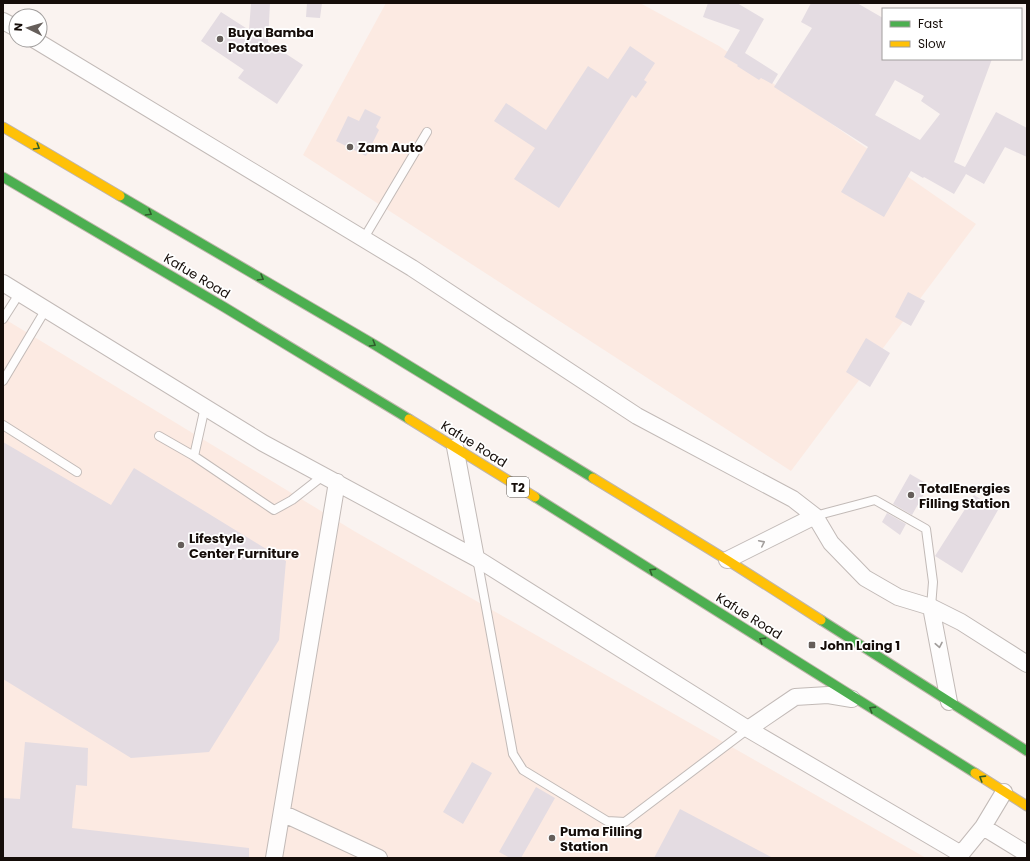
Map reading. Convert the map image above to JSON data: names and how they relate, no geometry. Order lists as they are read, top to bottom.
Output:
{
  "streets": {
    "main road": ["Kafue Road", "T2"]
  },
  "places": {
    "other": [
      "Buya Bamba Potatoes",
      "Zam Auto",
      "TotalEnergies Filling Station",
      "Lifestyle Center Furniture",
      "Puma Filling Station"
    ],
    "transit": ["John Laing 1"]
  },
  "legend": ["Fast", "Slow"],
  "north": "left"
}
